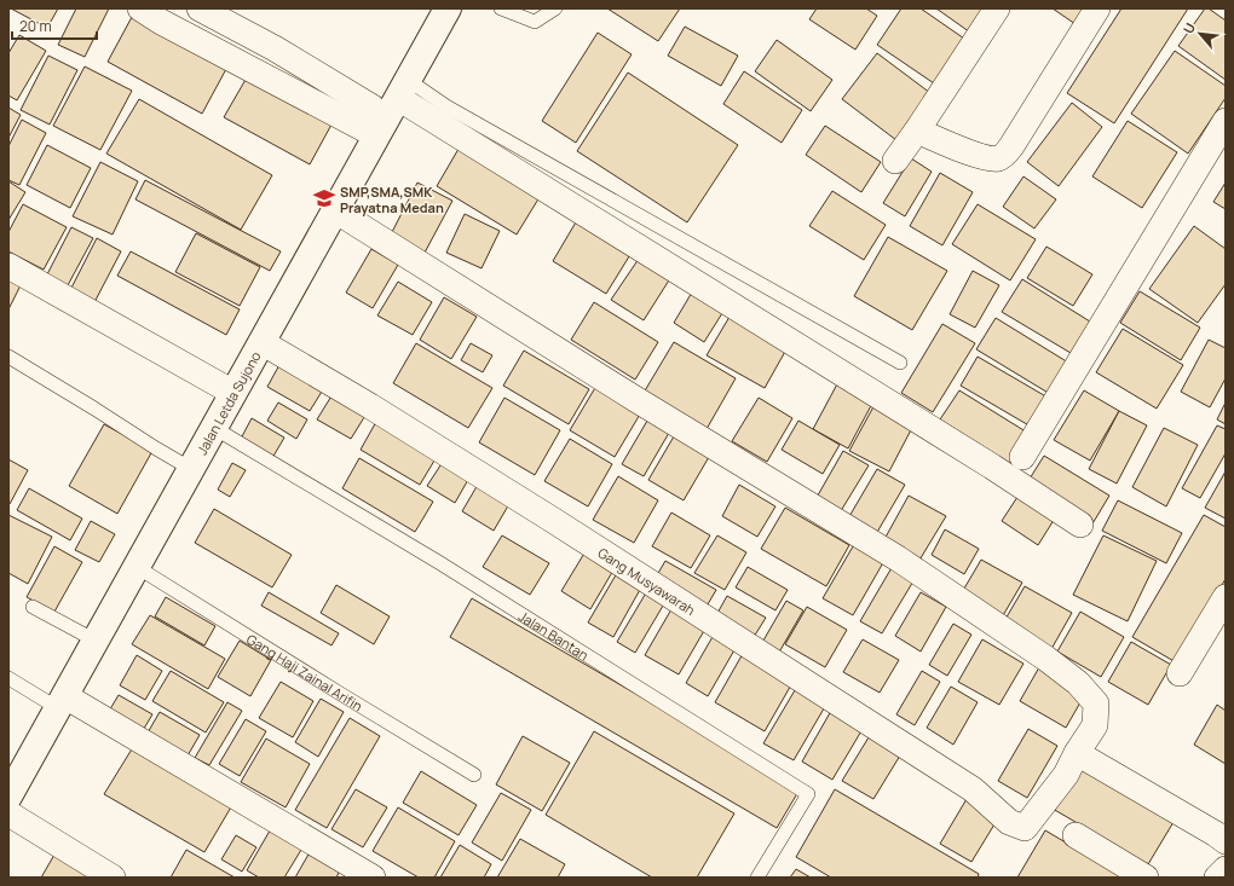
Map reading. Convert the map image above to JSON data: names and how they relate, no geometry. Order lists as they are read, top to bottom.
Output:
{
  "streets": {
    "highway": ["Jalan Letda Sujono"],
    "street": ["Gang Musyawarah"],
    "lane": ["Jalan Bantan", "Gang Haji Zainal Arifin"]
  },
  "crossings": [
    ["Jalan Letda Sujono", "Gang Musyawarah"],
    ["Jalan Letda Sujono", "Jalan Bantan"],
    ["Jalan Letda Sujono", "Gang Haji Zainal Arifin"]
  ],
  "places": {
    "school or university": ["SMP,SMA,SMK Prayatna Medan"]
  },
  "scale_bar": "20 m",
  "north": "top left"
}
